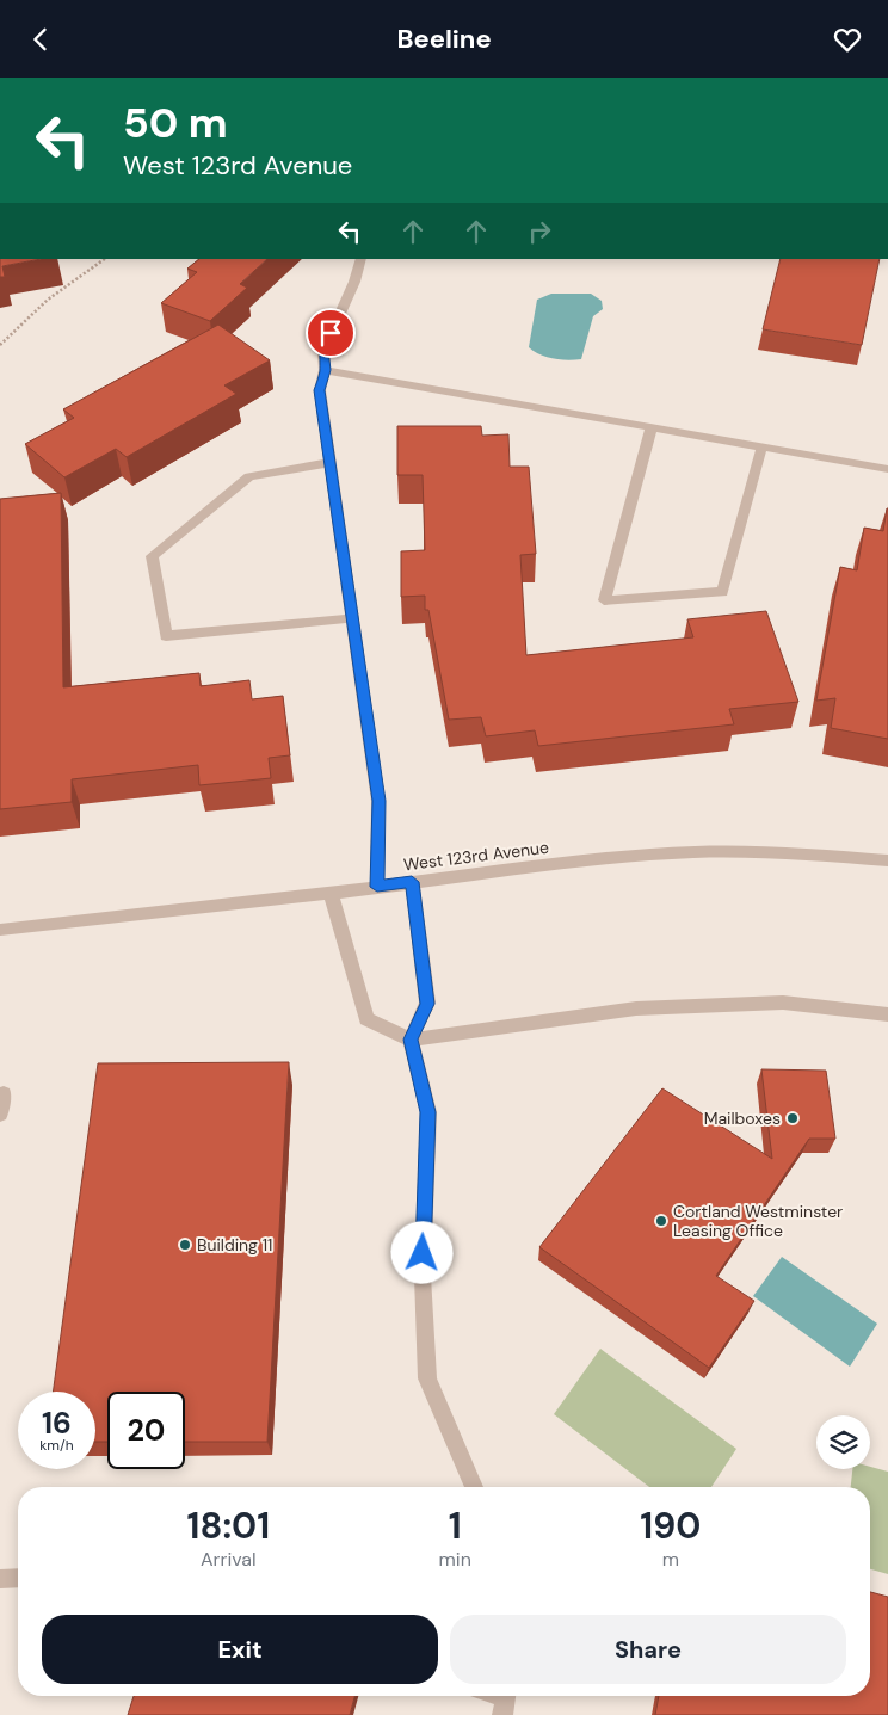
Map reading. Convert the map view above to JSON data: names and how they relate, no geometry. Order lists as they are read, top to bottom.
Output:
{
  "streets": {
    "street": ["West 123rd Avenue"]
  },
  "places": ["Mailboxes", "Cortland Westminster Leasing Office", "Building 11"],
  "page": {
    "header": "Beeline",
    "turn": ["50 m", "West 123rd Avenue"],
    "speed": "16 km/h",
    "limit": "20",
    "eta": [
      "18:01",
      "Arrival",
      "1",
      "min",
      "190",
      "m"
    ],
    "buttons": ["Exit", "Share"]
  }
}
